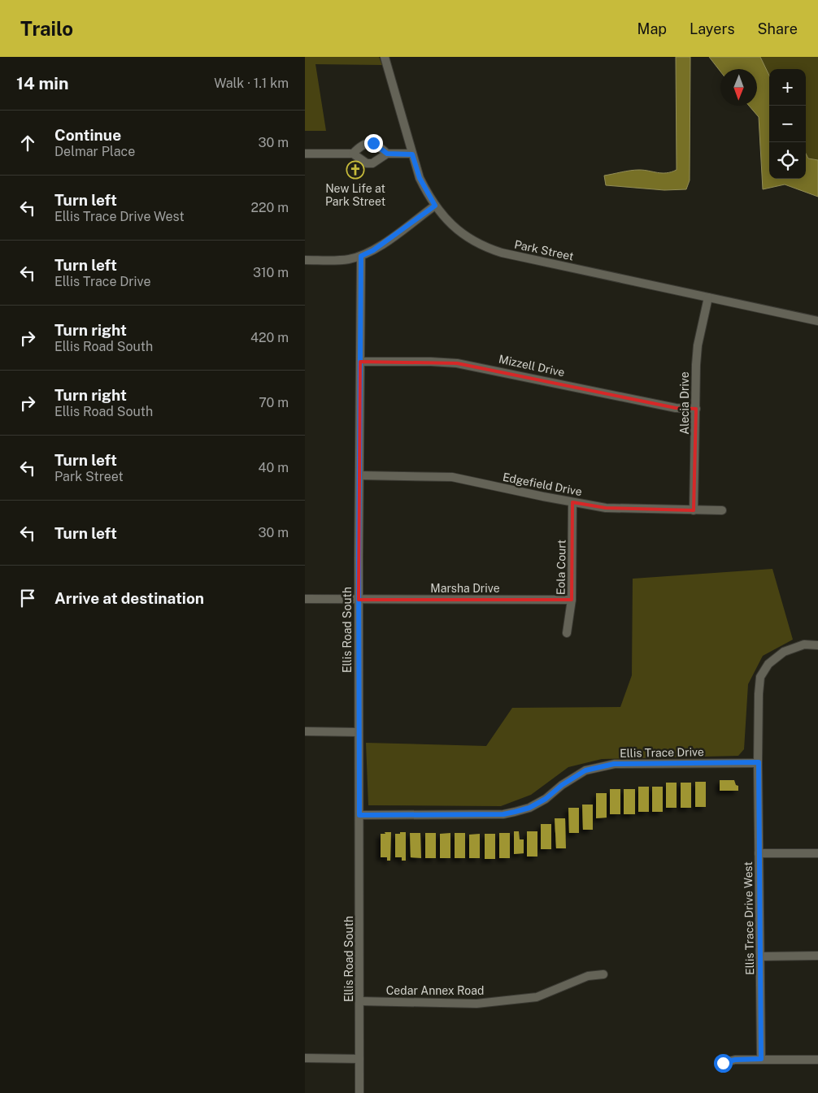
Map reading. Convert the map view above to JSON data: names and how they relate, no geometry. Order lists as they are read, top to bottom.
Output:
{
  "streets": {
    "street": [
      "Park Street",
      "Mizzell Drive",
      "Alecia Drive",
      "Edgefield Drive",
      "Eola Court",
      "Marsha Drive",
      "Ellis Road South",
      "Ellis Trace Drive",
      "Ellis Trace Drive West",
      "Cedar Annex Road"
    ]
  },
  "crossings": [
    ["Park Street", "Alecia Drive"],
    ["Mizzell Drive", "Alecia Drive"],
    ["Mizzell Drive", "Ellis Road South"],
    ["Alecia Drive", "Edgefield Drive"],
    ["Edgefield Drive", "Eola Court"],
    ["Edgefield Drive", "Ellis Road South"],
    ["Eola Court", "Marsha Drive"],
    ["Marsha Drive", "Ellis Road South"],
    ["Ellis Road South", "Ellis Trace Drive"],
    ["Ellis Road South", "Cedar Annex Road"],
    ["Ellis Trace Drive", "Ellis Trace Drive West"]
  ],
  "places": {
    "church": ["New Life at Park Street"]
  },
  "north": "bottom",
  "page": {
    "header": "Trailo",
    "nav": ["Map", "Layers", "Share"],
    "heading": ["14 min", "Walk · 1.1 km"],
    "map_buttons": ["+", "−"],
    "list": [
      ["Continue", "Delmar Place", "30 m"],
      ["Turn left", "Ellis Trace Drive West", "220 m"],
      ["Turn left", "Ellis Trace Drive", "310 m"],
      ["Turn right", "Ellis Road South", "420 m"],
      ["Turn right", "Ellis Road South", "70 m"],
      ["Turn left", "Park Street", "40 m"],
      ["Turn left", "30 m"],
      "Arrive at destination"
    ]
  }
}
